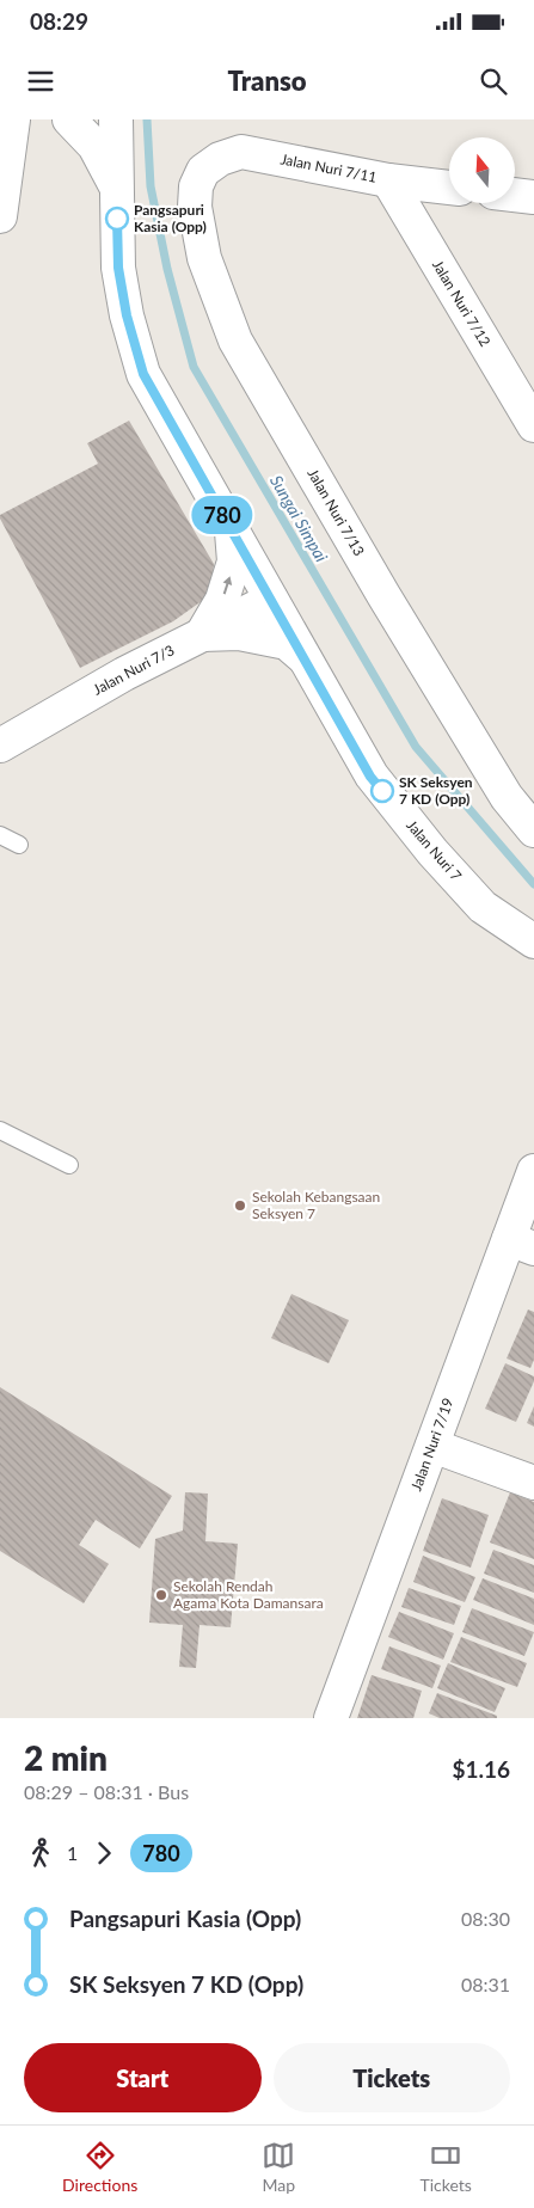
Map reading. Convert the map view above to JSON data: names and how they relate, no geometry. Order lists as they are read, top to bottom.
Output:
{
  "streets": {
    "street": [
      "Jalan Nuri 7/11",
      "Jalan Nuri 7/12",
      "Jalan Nuri 7/13",
      "Jalan Nuri 7/3",
      "Jalan Nuri 7",
      "Jalan Nuri 7/19"
    ]
  },
  "crossings": [
    ["Jalan Nuri 7/11", "Jalan Nuri 7/12"],
    ["Jalan Nuri 7/11", "Jalan Nuri 7/13"],
    ["Jalan Nuri 7/3", "Jalan Nuri 7"]
  ],
  "water": ["Sungai Simpai"],
  "places": [
    "Pangsapuri Kasia (Opp)",
    "SK Seksyen 7 KD (Opp)",
    "Sekolah Kebangsaan Seksyen 7",
    "Sekolah Rendah Agama Kota Damansara"
  ],
  "lines": ["bus line 780"],
  "north": "top",
  "page": {
    "status": "08:29",
    "header": "Transo",
    "on_map": "780",
    "heading": ["2 min", "08:29 – 08:31 · Bus", "$1.16"],
    "legs": ["1", "780"],
    "list": [
      {
        "name": "Pangsapuri Kasia (Opp)",
        "value": "08:30"
      },
      {
        "name": "SK Seksyen 7 KD (Opp)",
        "value": "08:31"
      }
    ],
    "buttons": ["Start", "Tickets"],
    "tabs": ["Directions", "Map", "Tickets"]
  }
}
